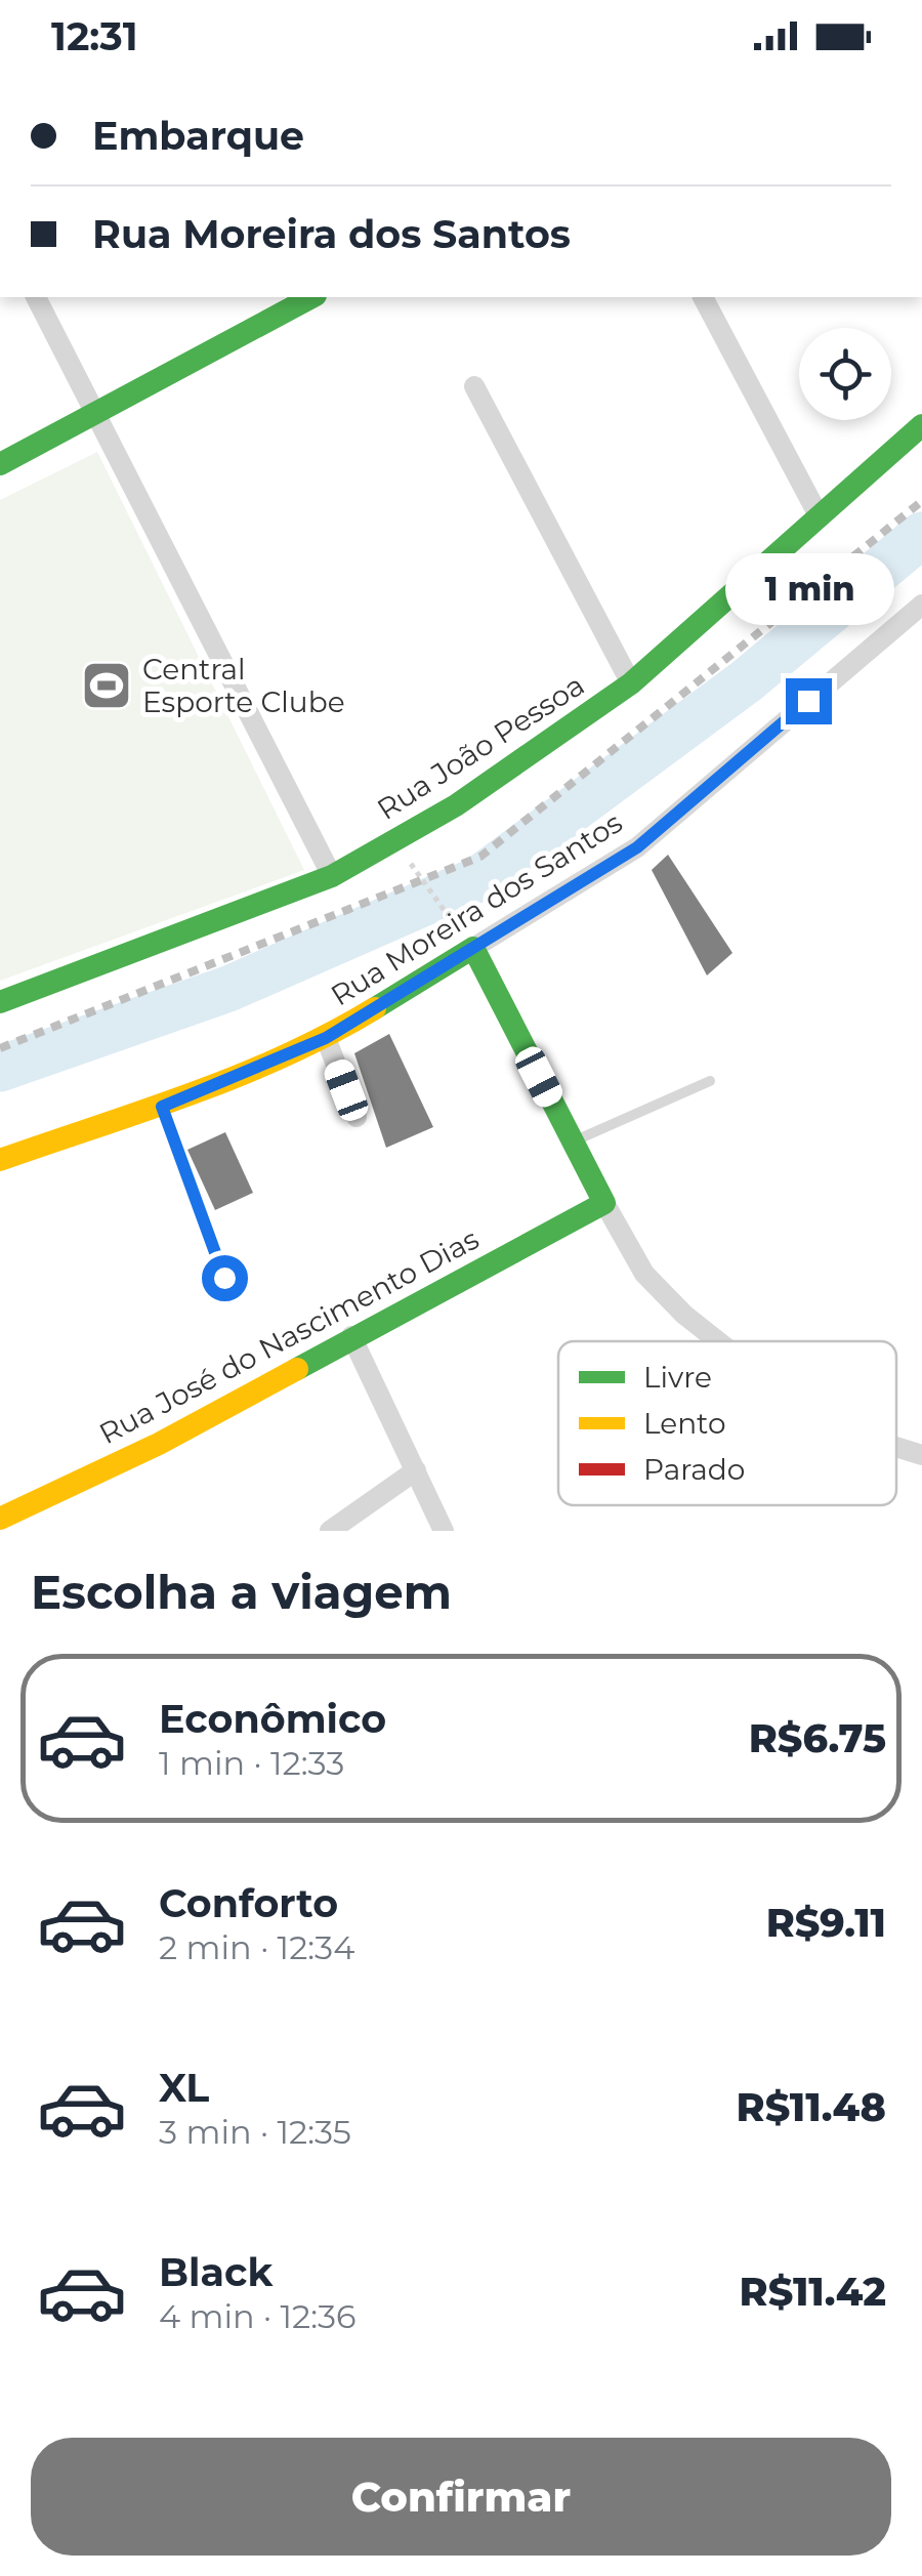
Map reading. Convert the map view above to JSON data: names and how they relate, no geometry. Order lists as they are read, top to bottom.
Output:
{
  "streets": {
    "street": ["Rua João Pessoa", "Rua Moreira dos Santos", "Rua José do Nascimento Dias"]
  },
  "places": {
    "sports": ["Central Esporte Clube"]
  },
  "legend": ["Livre", "Lento", "Parado"],
  "page": {
    "status": "12:31",
    "banner": ["Embarque", "Rua Moreira dos Santos"],
    "bubble": "1 min",
    "heading": "Escolha a viagem",
    "list": [
      {
        "name": "Econômico",
        "note": "1 min · 12:33",
        "value": "R$6.75"
      },
      {
        "name": "Conforto",
        "note": "2 min · 12:34",
        "value": "R$9.11"
      },
      {
        "name": "XL",
        "note": "3 min · 12:35",
        "value": "R$11.48"
      },
      {
        "name": "Black",
        "note": "4 min · 12:36",
        "value": "R$11.42"
      }
    ],
    "buttons": "Confirmar"
  }
}
